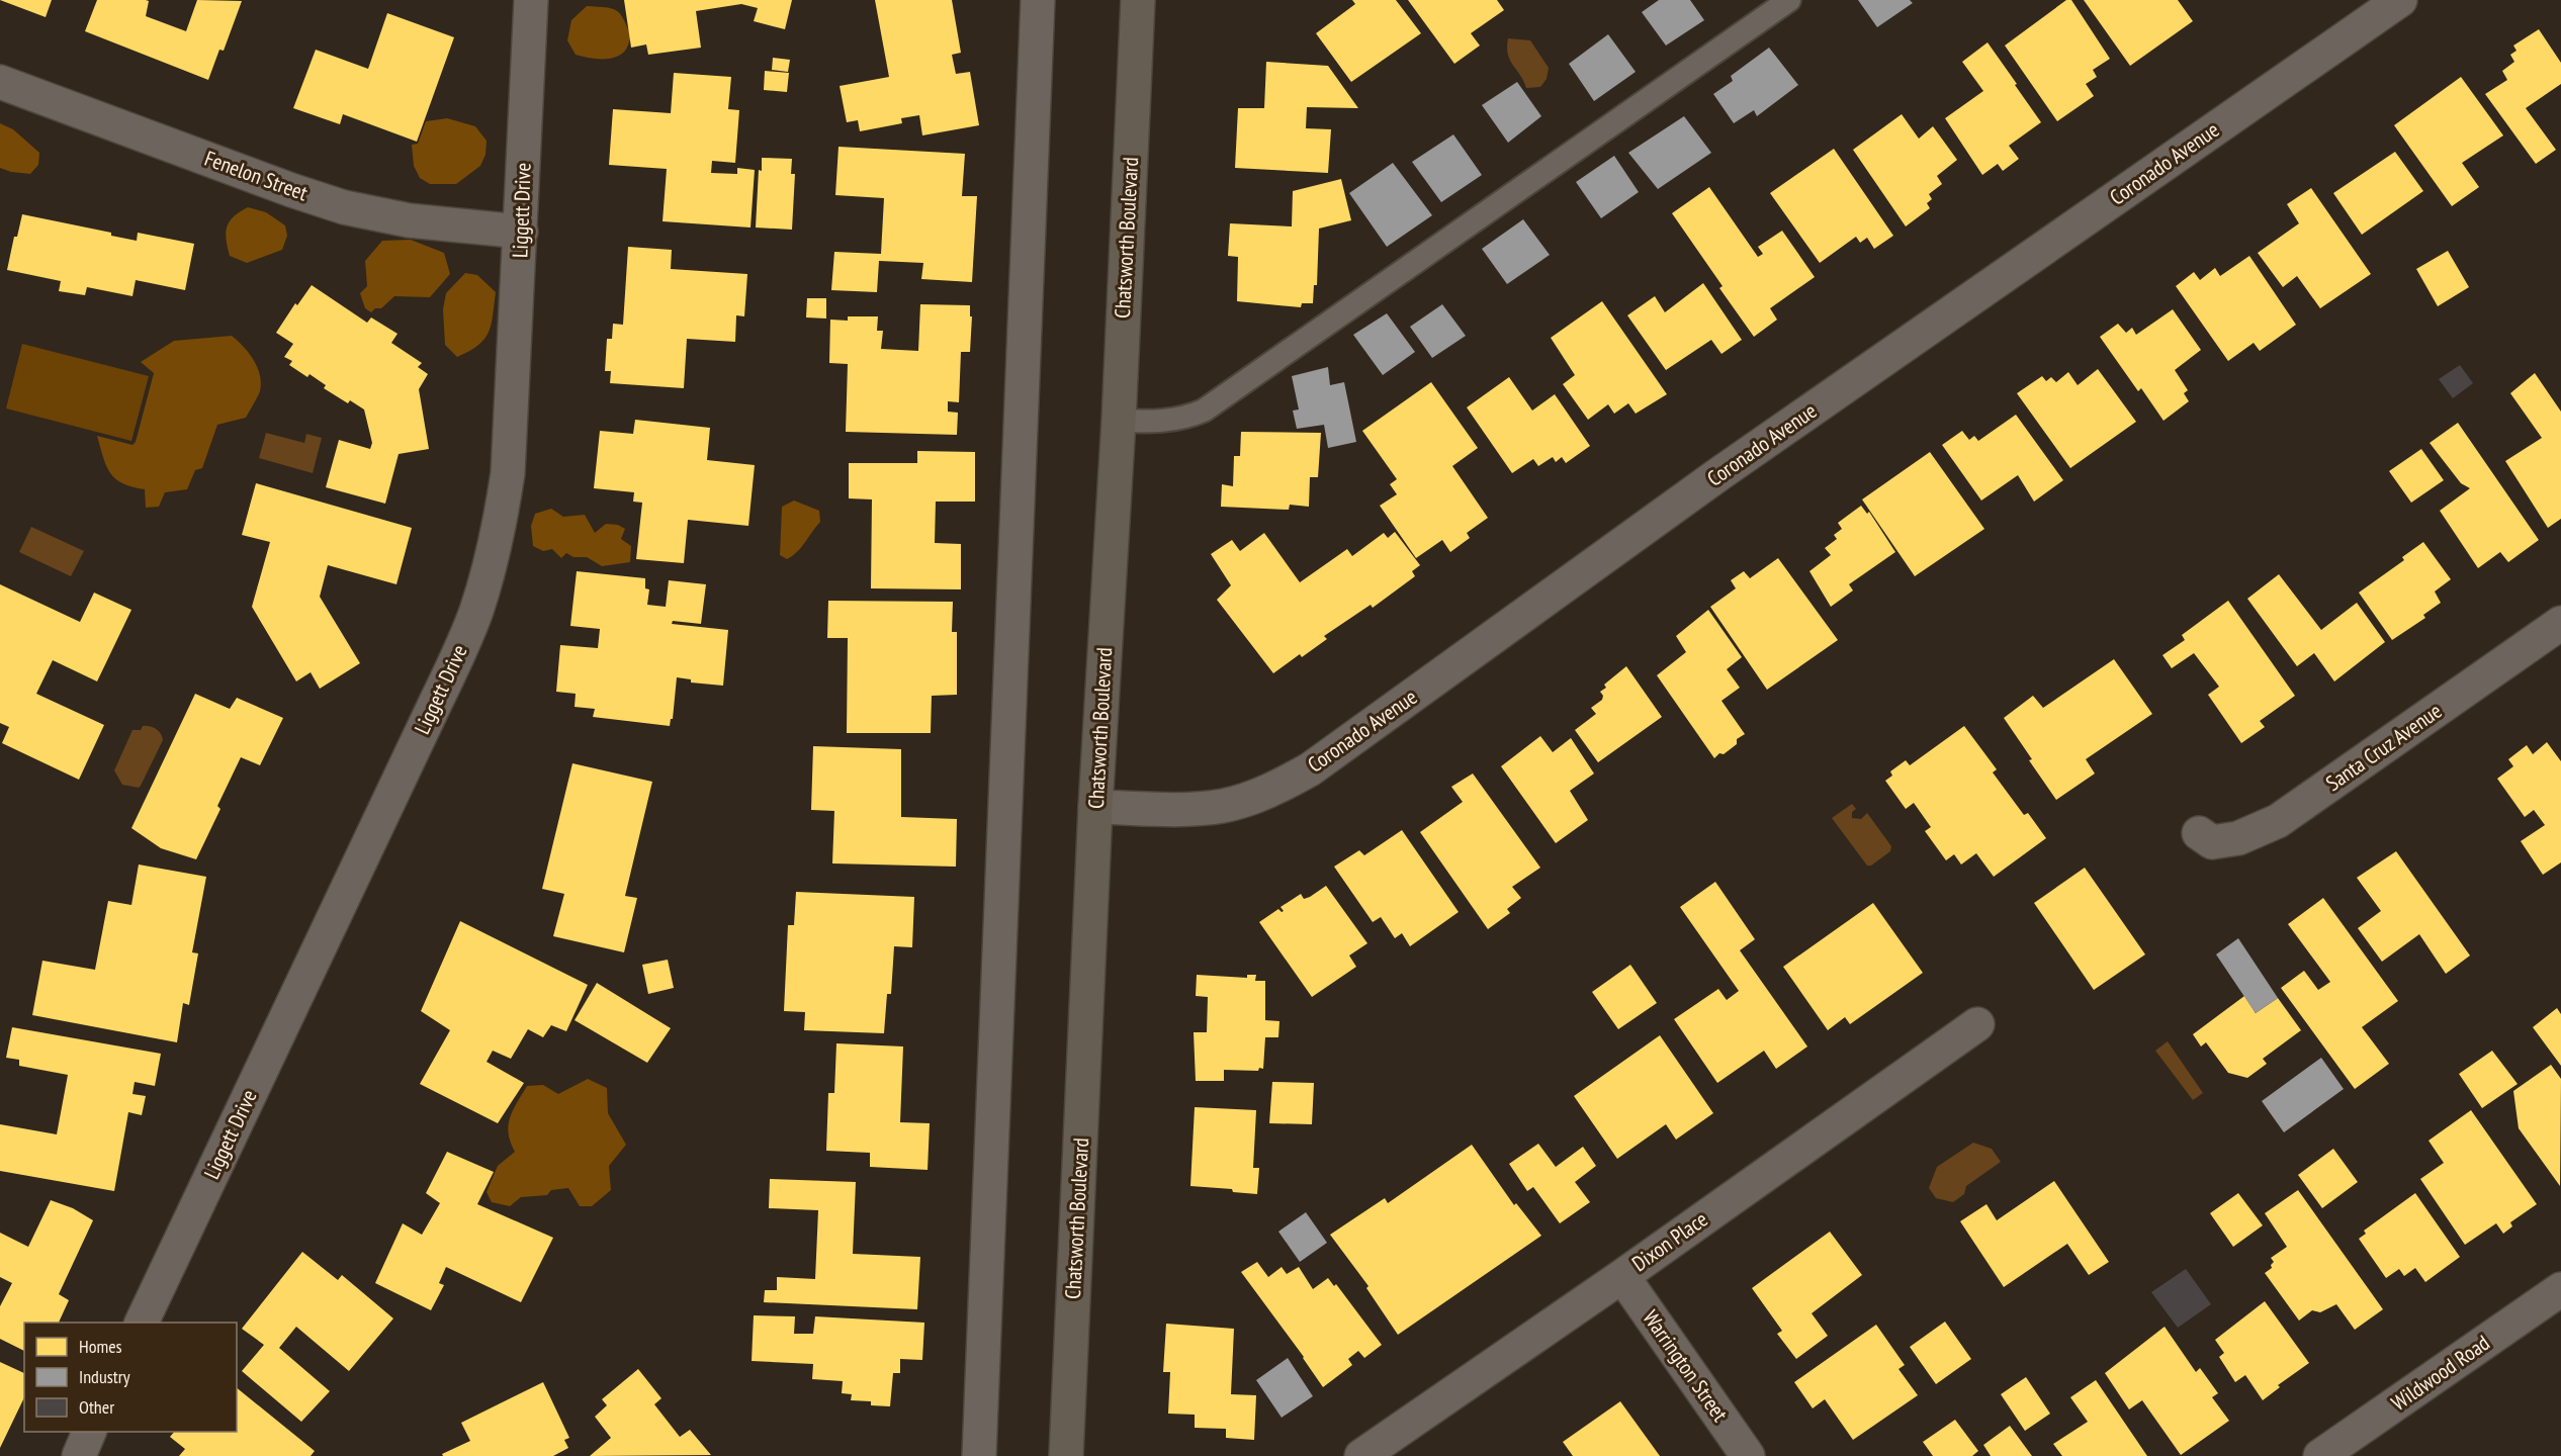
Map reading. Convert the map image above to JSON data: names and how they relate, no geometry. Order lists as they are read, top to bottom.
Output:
{
  "streets": {
    "main road": ["Chatsworth Boulevard"],
    "street": [
      "Coronado Avenue",
      "Fenelon Street",
      "Liggett Drive",
      "Santa Cruz Avenue",
      "Dixon Place",
      "Warrington Street",
      "Wildwood Road"
    ]
  },
  "crossings": [
    ["Coronado Avenue", "Chatsworth Boulevard"],
    ["Fenelon Street", "Liggett Drive"],
    ["Dixon Place", "Warrington Street"]
  ],
  "legend": ["Homes", "Industry", "Other"]
}
